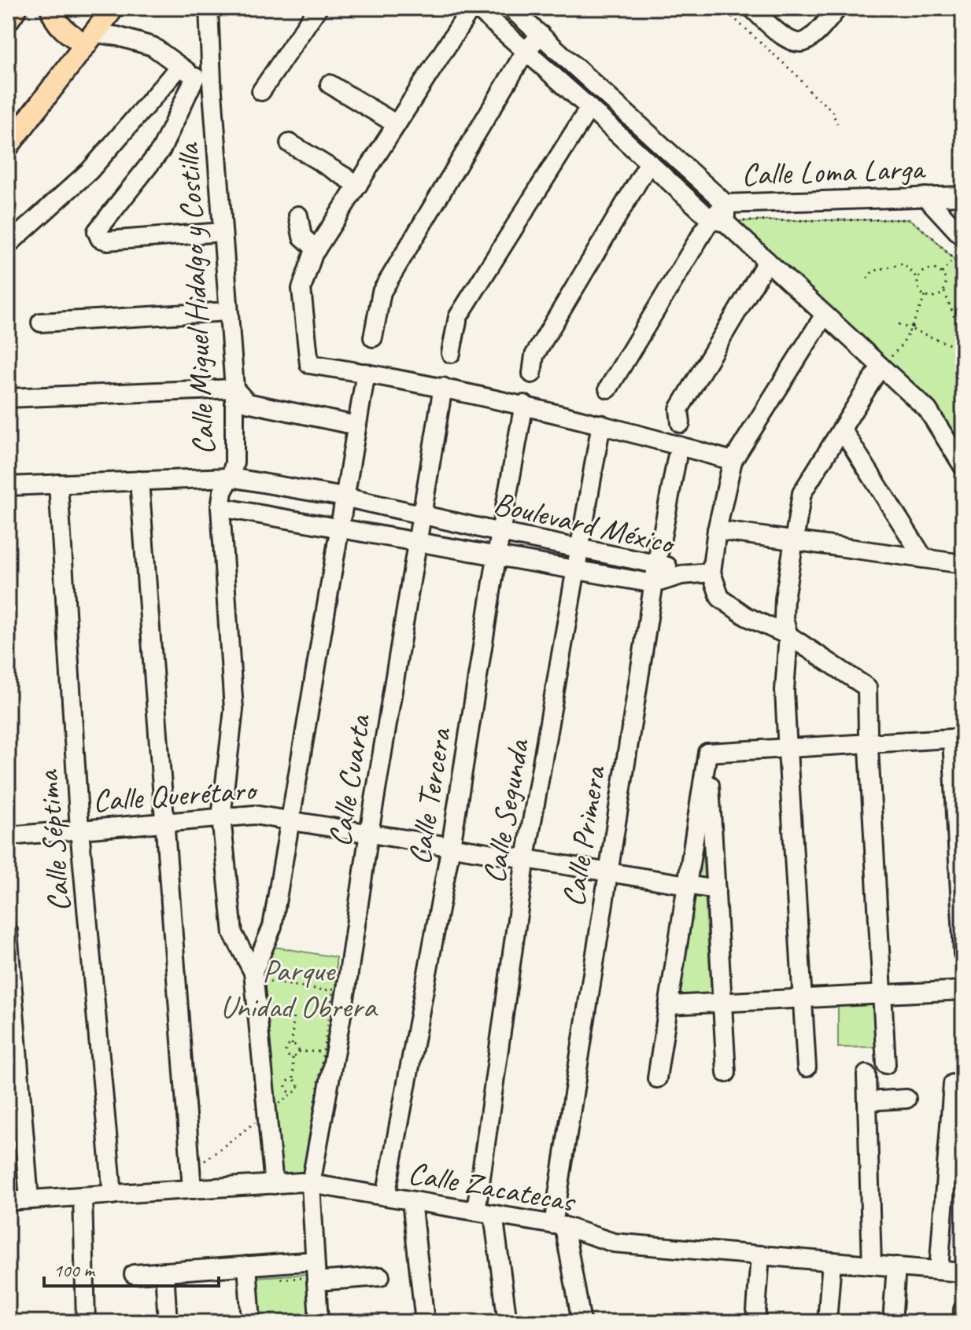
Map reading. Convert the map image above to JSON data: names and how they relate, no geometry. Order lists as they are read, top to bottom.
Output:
{
  "streets": {
    "street": [
      "Calle Loma Larga",
      "Calle Miguel Hidalgo y Costilla",
      "Boulevard México",
      "Calle Cuarta",
      "Calle Querétaro",
      "Calle Tercera",
      "Calle Segunda",
      "Calle Primera",
      "Calle Séptima",
      "Calle Zacatecas"
    ]
  },
  "crossings": [
    ["Calle Miguel Hidalgo y Costilla", "Boulevard México"],
    ["Calle Miguel Hidalgo y Costilla", "Calle Querétaro"],
    ["Calle Miguel Hidalgo y Costilla", "Calle Zacatecas"],
    ["Boulevard México", "Calle Cuarta"],
    ["Boulevard México", "Calle Tercera"],
    ["Boulevard México", "Calle Segunda"],
    ["Boulevard México", "Calle Primera"],
    ["Boulevard México", "Calle Séptima"],
    ["Calle Cuarta", "Calle Querétaro"],
    ["Calle Cuarta", "Calle Zacatecas"],
    ["Calle Querétaro", "Calle Tercera"],
    ["Calle Querétaro", "Calle Segunda"],
    ["Calle Querétaro", "Calle Primera"],
    ["Calle Querétaro", "Calle Séptima"],
    ["Calle Tercera", "Calle Zacatecas"],
    ["Calle Segunda", "Calle Zacatecas"],
    ["Calle Primera", "Calle Zacatecas"],
    ["Calle Séptima", "Calle Zacatecas"]
  ],
  "parks": ["Parque Unidad Obrera"],
  "scale_bar": "100 m"
}
